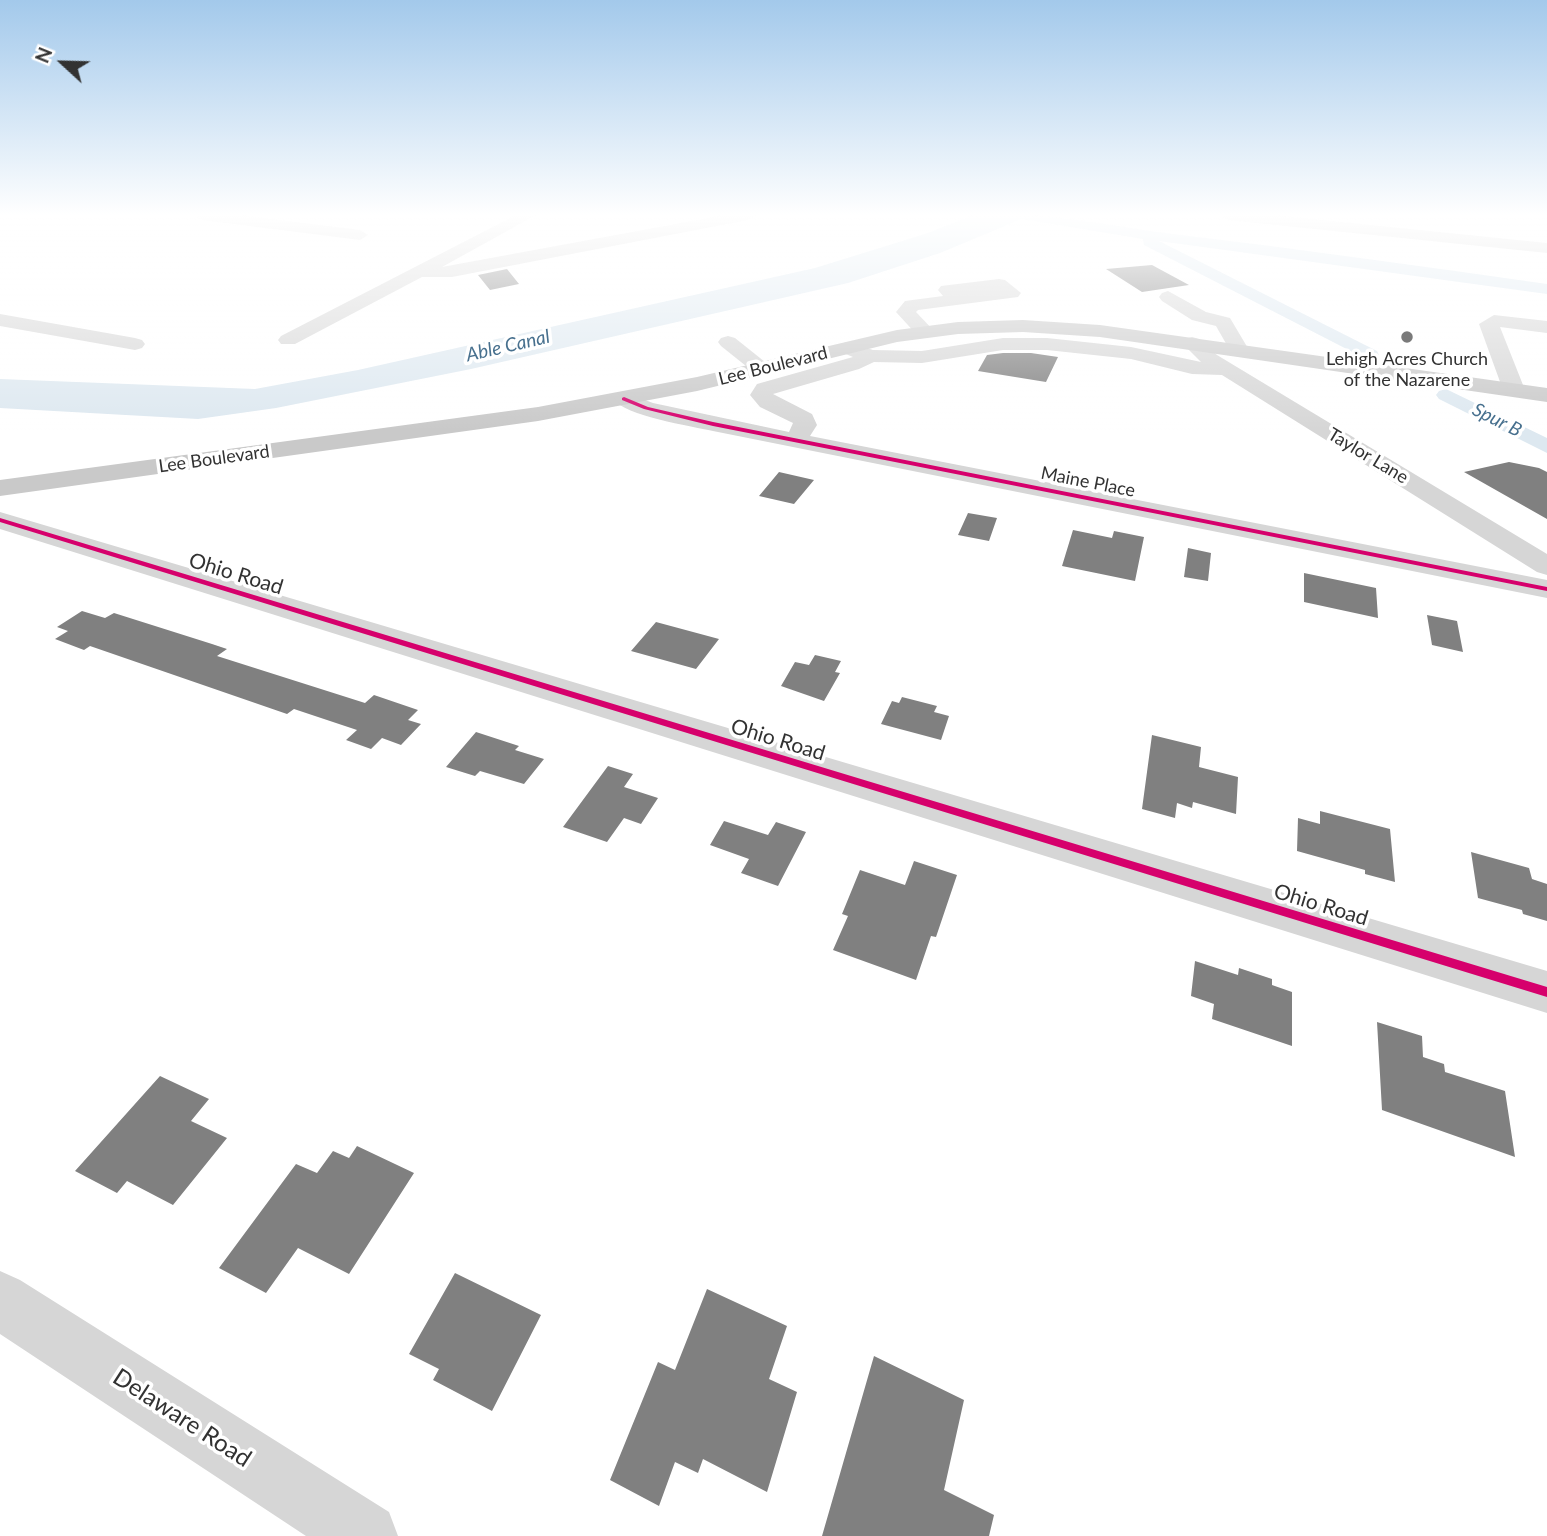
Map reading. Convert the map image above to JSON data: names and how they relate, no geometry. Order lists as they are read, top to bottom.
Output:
{
  "streets": {
    "main road": ["Lee Boulevard"],
    "street": [
      "Taylor Lane",
      "Maine Place",
      "Ohio Road",
      "Delaware Road"
    ]
  },
  "crossings": [
    ["Lee Boulevard", "Taylor Lane"],
    ["Lee Boulevard", "Maine Place"]
  ],
  "water": ["Able Canal", "Spur B"],
  "places": ["Lehigh Acres Church of the Nazarene"],
  "north": "left"
}
